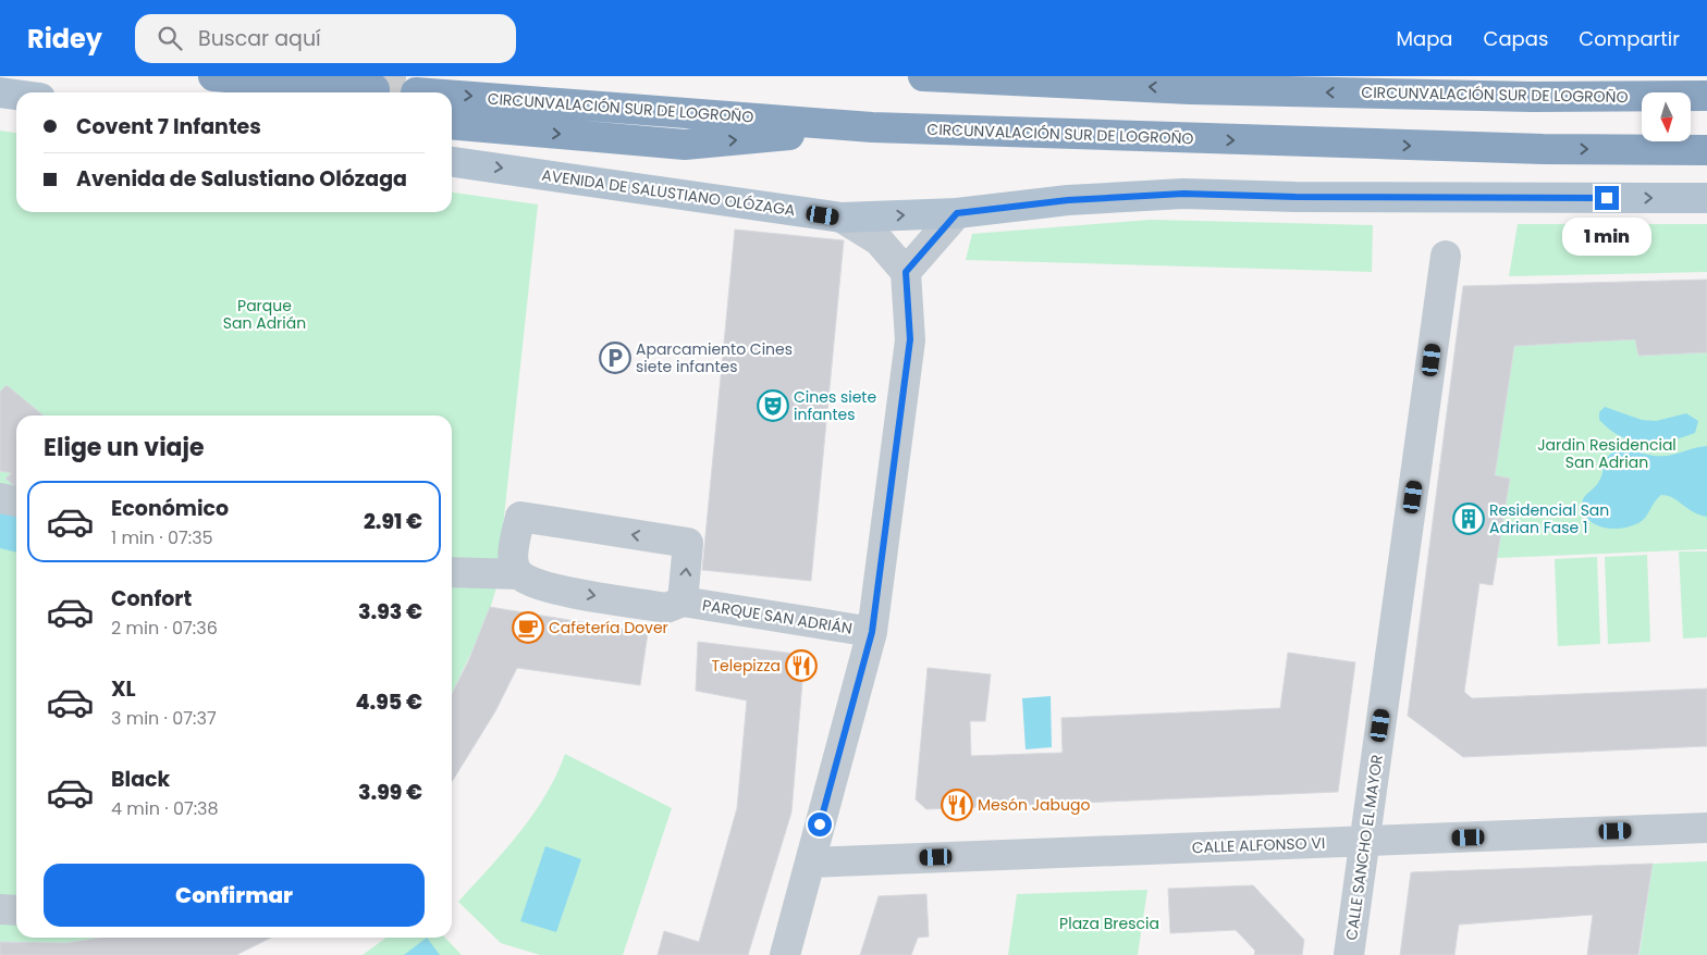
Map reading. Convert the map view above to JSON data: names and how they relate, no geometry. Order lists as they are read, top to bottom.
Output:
{
  "streets": {
    "highway": ["CIRCUNVALACIÓN SUR DE LOGROÑO"],
    "main road": ["AVENIDA DE SALUSTIANO OLÓZAGA"],
    "street": ["PARQUE SAN ADRIÁN", "CALLE ALFONSO VI", "CALLE SANCHO EL MAYOR"]
  },
  "crossings": [
    ["CALLE ALFONSO VI", "CALLE SANCHO EL MAYOR"]
  ],
  "one_way": ["AVENIDA DE SALUSTIANO OLÓZAGA"],
  "parks": ["Parque San Adrián", "Jardin Residencial San Adrian", "Plaza Brescia"],
  "places": {
    "parking": ["Aparcamiento Cines siete infantes"],
    "theatre": ["Cines siete infantes"],
    "building": ["Residencial San Adrian Fase 1"],
    "cafe": ["Cafetería Dover"],
    "restaurant": ["Telepizza", "Mesón Jabugo"]
  },
  "north": "bottom",
  "page": {
    "header": "Ridey",
    "search": "Buscar aquí",
    "nav": ["Mapa", "Capas", "Compartir"],
    "banner": ["Covent 7 Infantes", "Avenida de Salustiano Olózaga"],
    "bubble": "1 min",
    "heading": "Elige un viaje",
    "list": [
      {
        "name": "Económico",
        "note": "1 min · 07:35",
        "value": "2.91 €"
      },
      {
        "name": "Confort",
        "note": "2 min · 07:36",
        "value": "3.93 €"
      },
      {
        "name": "XL",
        "note": "3 min · 07:37",
        "value": "4.95 €"
      },
      {
        "name": "Black",
        "note": "4 min · 07:38",
        "value": "3.99 €"
      }
    ],
    "buttons": "Confirmar"
  }
}
